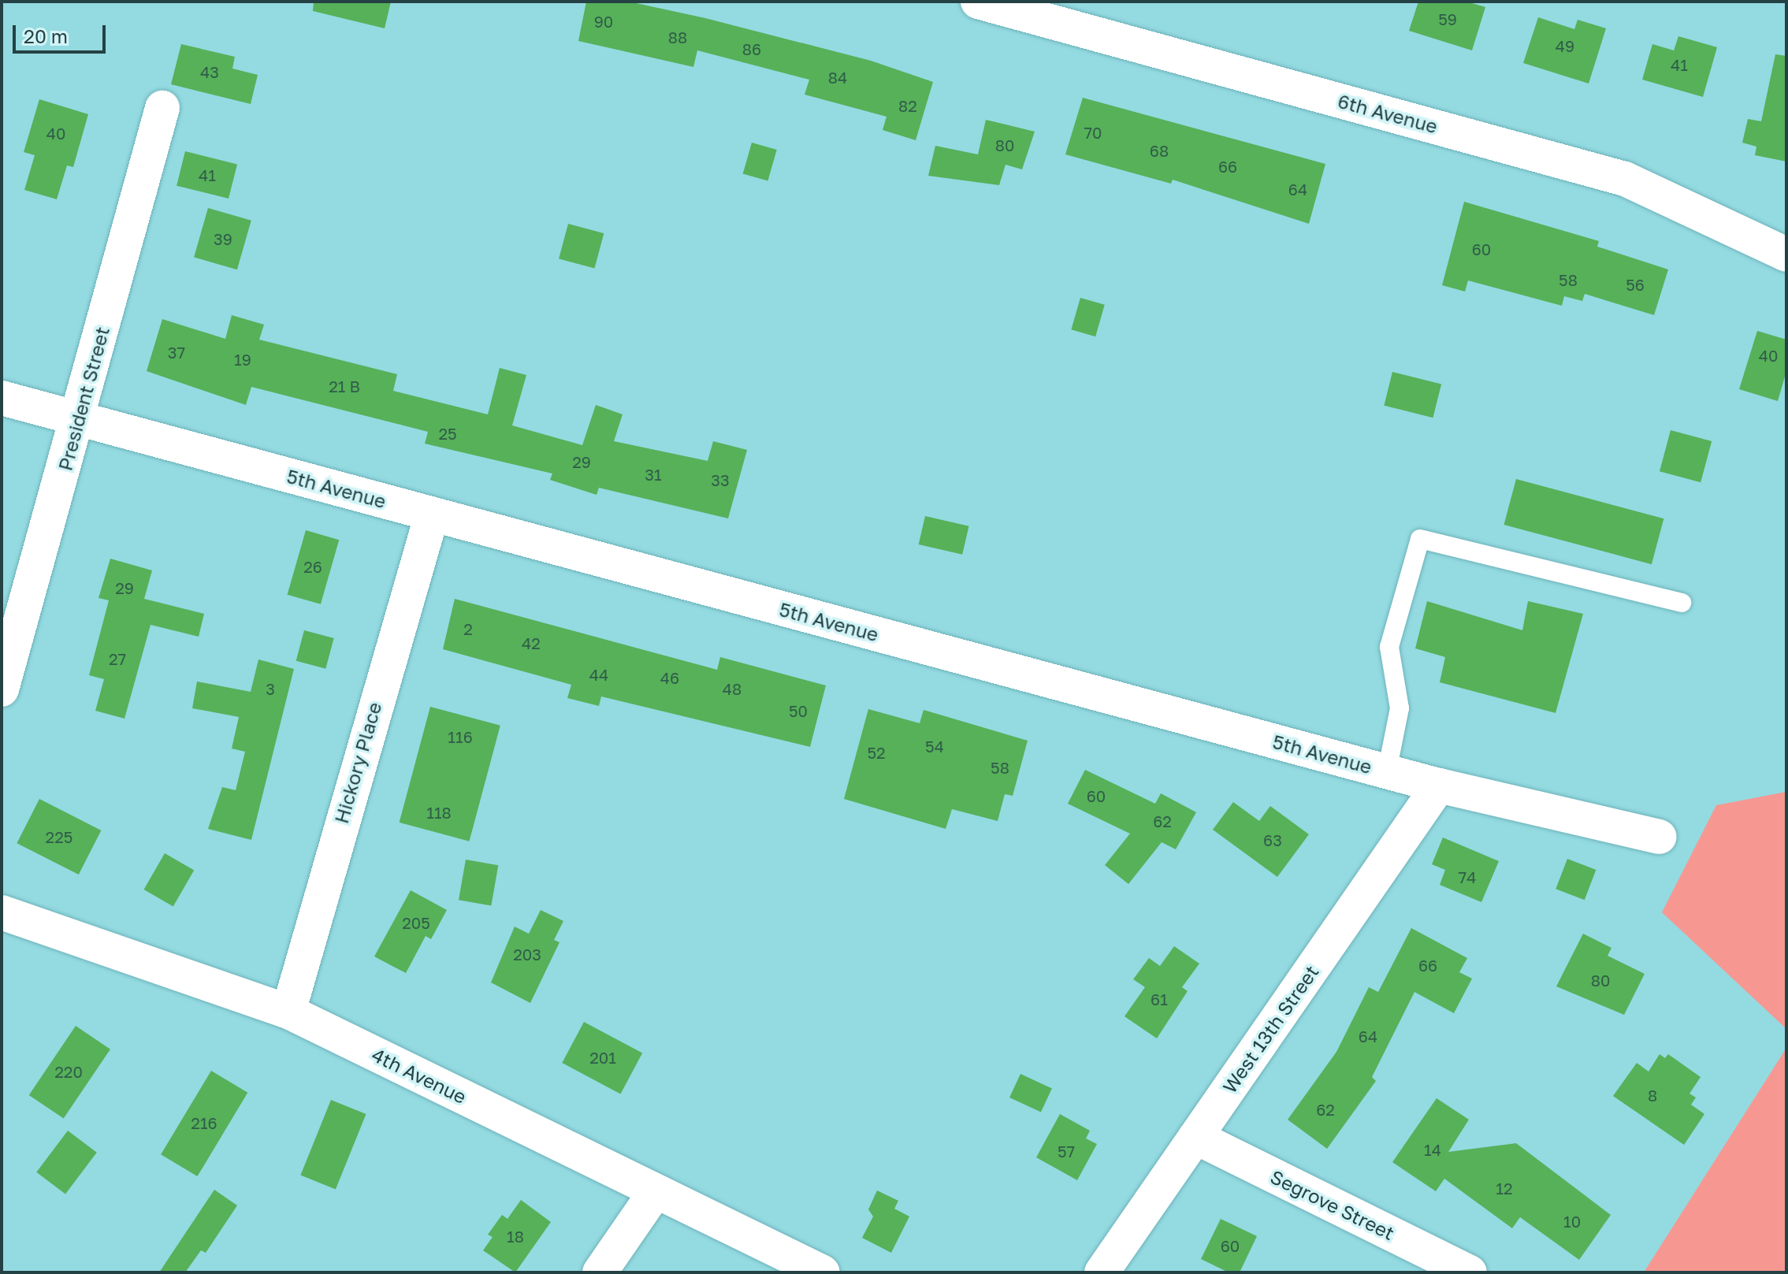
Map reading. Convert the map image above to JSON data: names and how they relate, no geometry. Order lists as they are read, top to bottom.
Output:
{
  "streets": {
    "street": [
      "6th Avenue",
      "President Street",
      "5th Avenue",
      "Hickory Place",
      "West 13th Street",
      "4th Avenue",
      "Segrove Street"
    ]
  },
  "crossings": [
    ["President Street", "5th Avenue"],
    ["5th Avenue", "Hickory Place"],
    ["5th Avenue", "West 13th Street"],
    ["Hickory Place", "4th Avenue"],
    ["West 13th Street", "Segrove Street"]
  ],
  "house_numbers": [
    "59",
    "90",
    "88",
    "49",
    "86",
    "41",
    "43",
    "84",
    "82",
    "70",
    "40",
    "80",
    "68",
    "66",
    "41",
    "64",
    "39",
    "60",
    "58",
    "56",
    "37",
    "40",
    "19",
    "21 B",
    "25",
    "29",
    "31",
    "33",
    "26",
    "29",
    "2",
    "42",
    "27",
    "44",
    "46",
    "3",
    "48",
    "50",
    "116",
    "54",
    "52",
    "58",
    "60",
    "118",
    "62",
    "225",
    "63",
    "74",
    "205",
    "203",
    "66",
    "80",
    "61",
    "64",
    "201",
    "220",
    "8",
    "62",
    "216",
    "14",
    "57",
    "12",
    "10",
    "18",
    "60"
  ],
  "scale_bar": "20 m"
}
